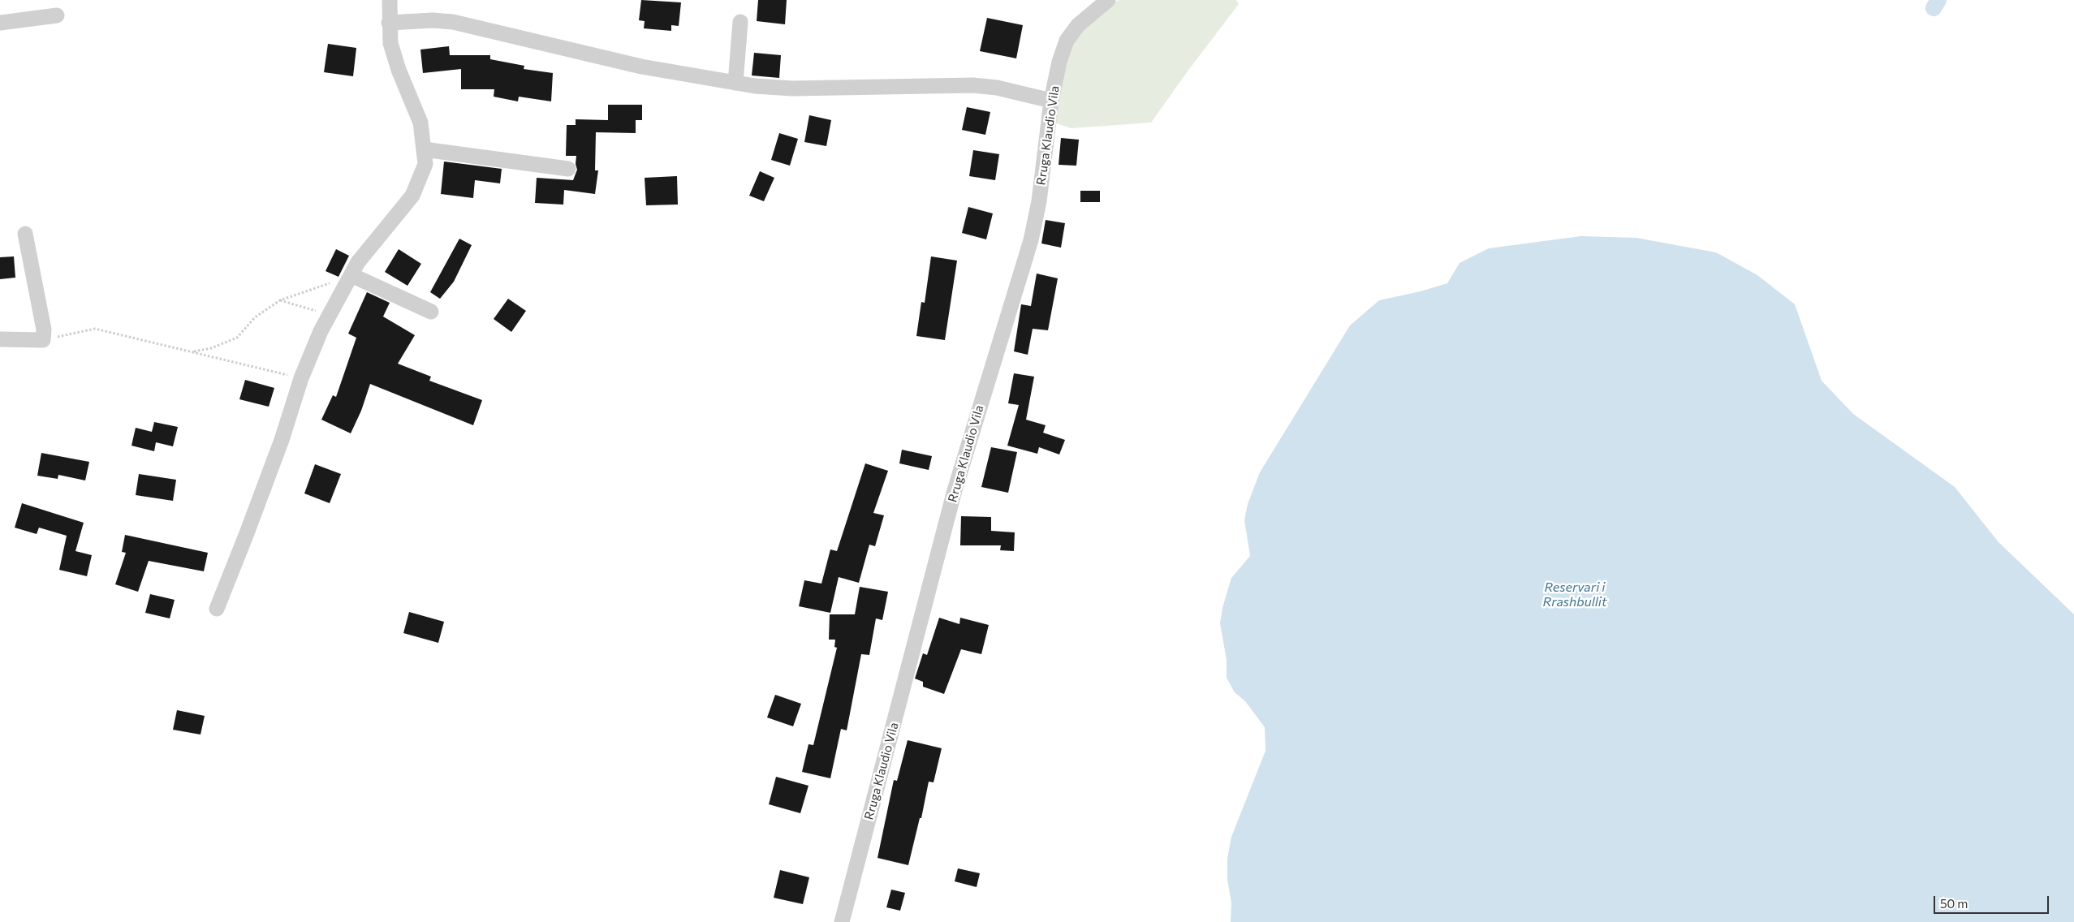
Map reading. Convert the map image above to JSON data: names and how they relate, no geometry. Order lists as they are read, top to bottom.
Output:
{
  "streets": {
    "street": ["Rruga Klaudio Vila"]
  },
  "water": ["Reservari i Rrashbullit"],
  "scale_bar": "50 m"
}
